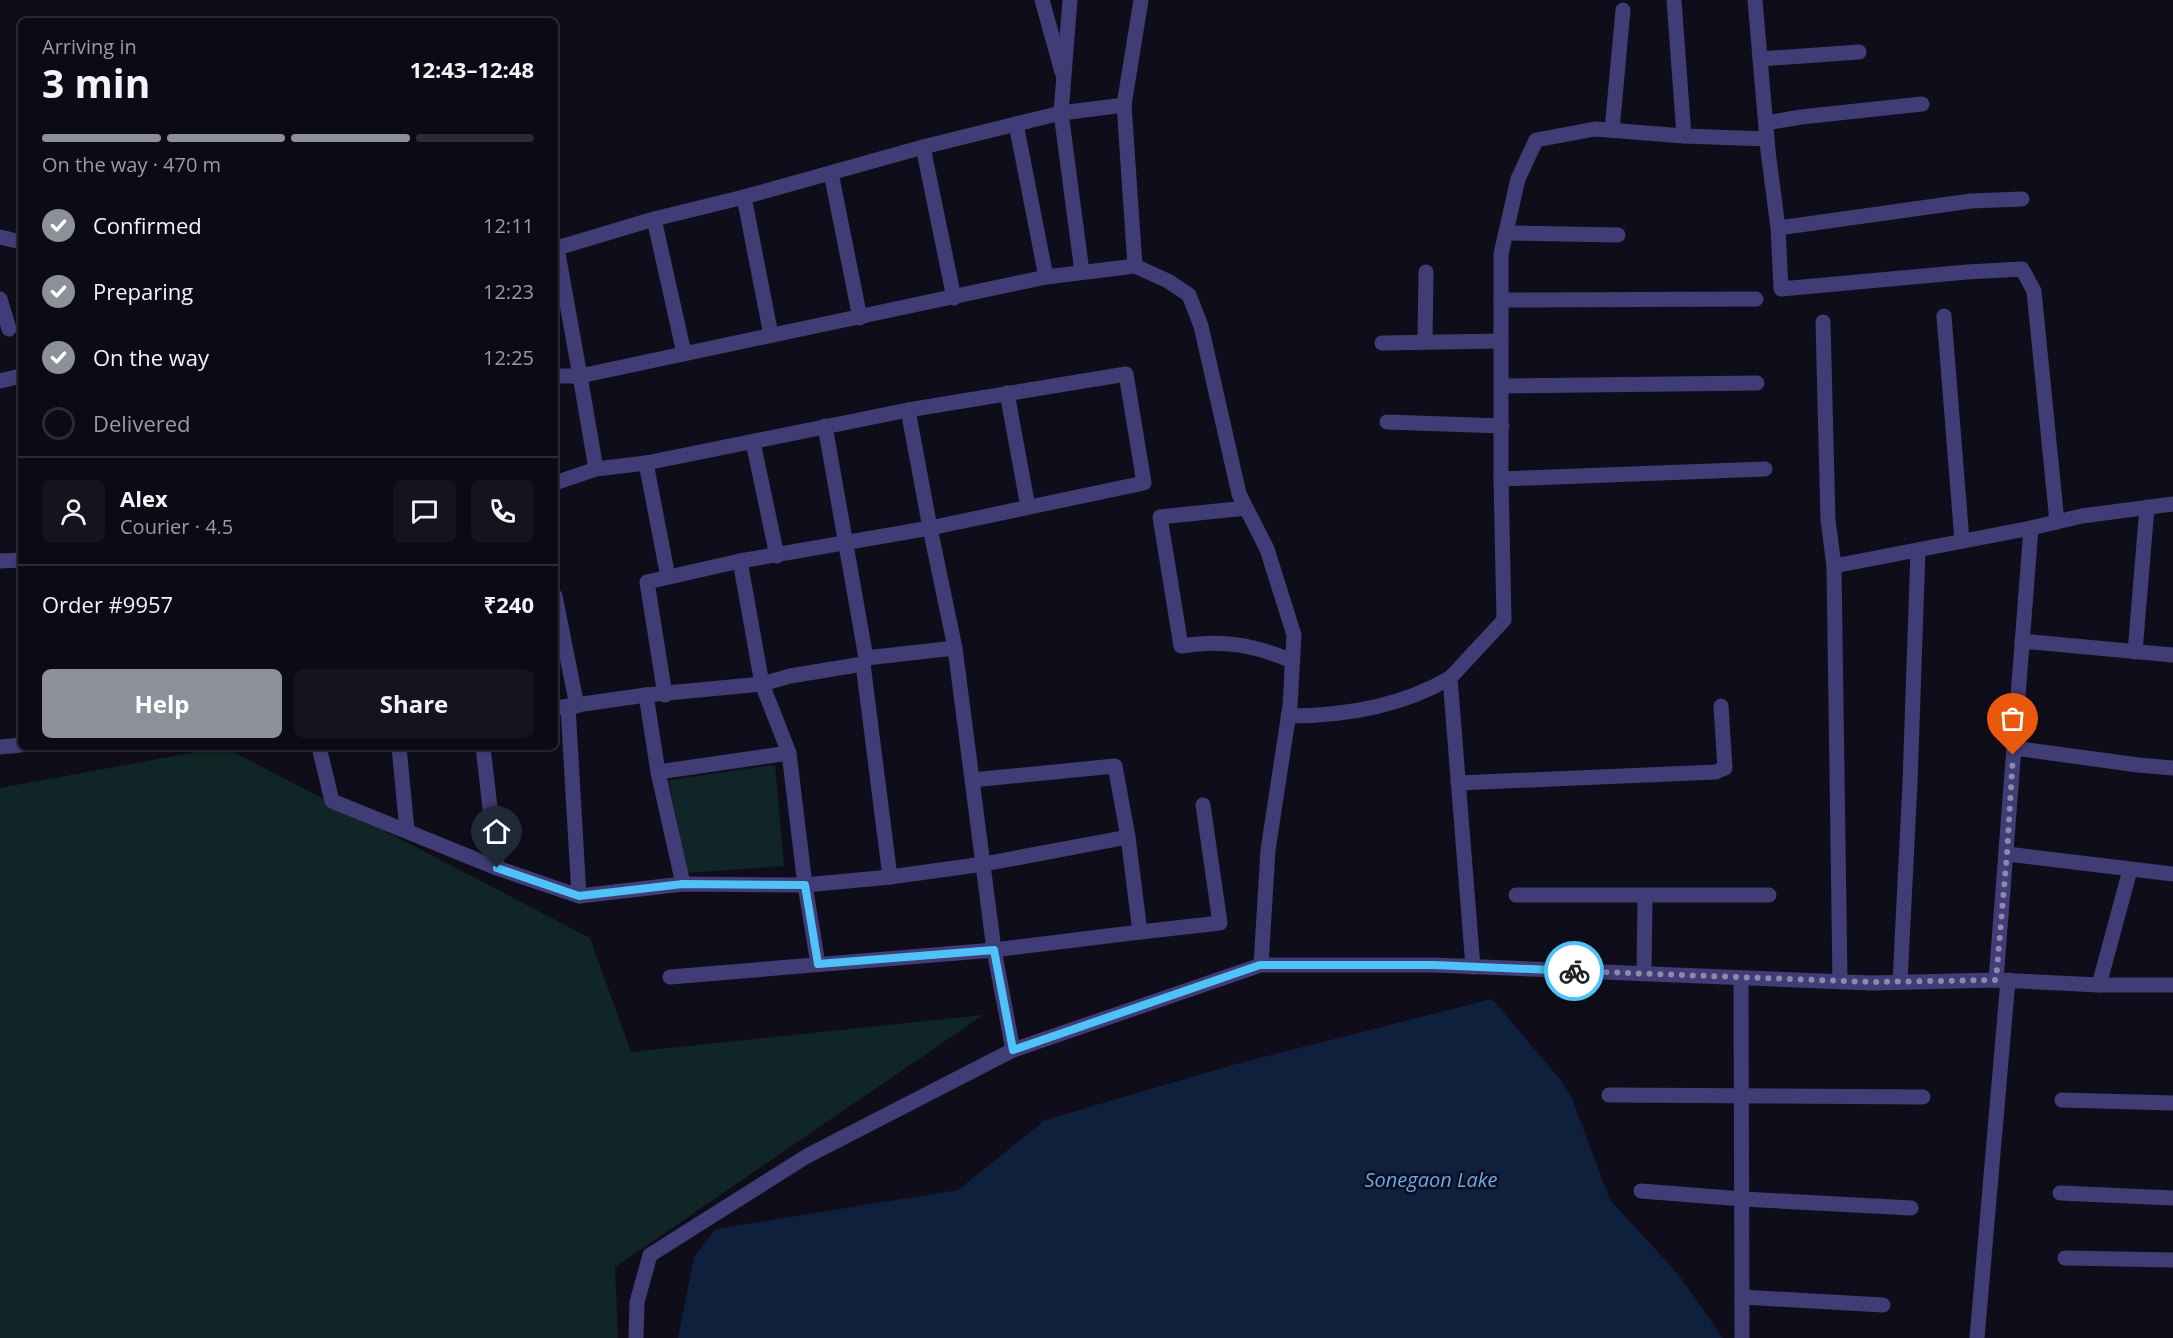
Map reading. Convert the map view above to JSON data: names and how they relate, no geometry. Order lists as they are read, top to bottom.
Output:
{
  "water": ["Sonegaon Lake"],
  "page": {
    "heading": ["3 min", "Arriving in", "12:43–12:48"],
    "panel": [
      "Alex",
      "Courier · 4.5",
      "Order #9957",
      "₹240"
    ],
    "bar": "On the way · 470 m",
    "list": [
      ["Confirmed", "12:11"],
      ["Preparing", "12:23"],
      ["On the way", "12:25"],
      "Delivered"
    ],
    "buttons": ["Help", "Share"]
  }
}
